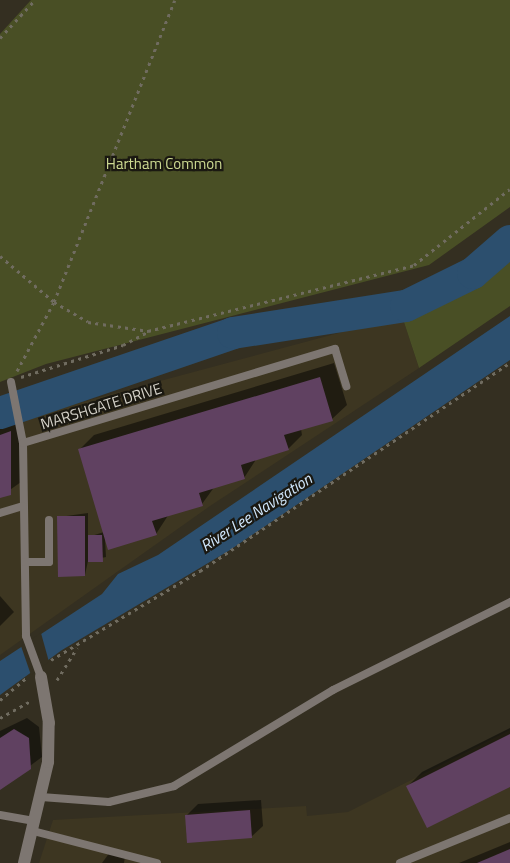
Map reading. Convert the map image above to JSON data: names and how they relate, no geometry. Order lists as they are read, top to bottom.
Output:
{
  "streets": {
    "lane": ["MARSHGATE DRIVE"]
  },
  "water": ["River Lee Navigation"],
  "parks": ["Hartham Common"]
}
